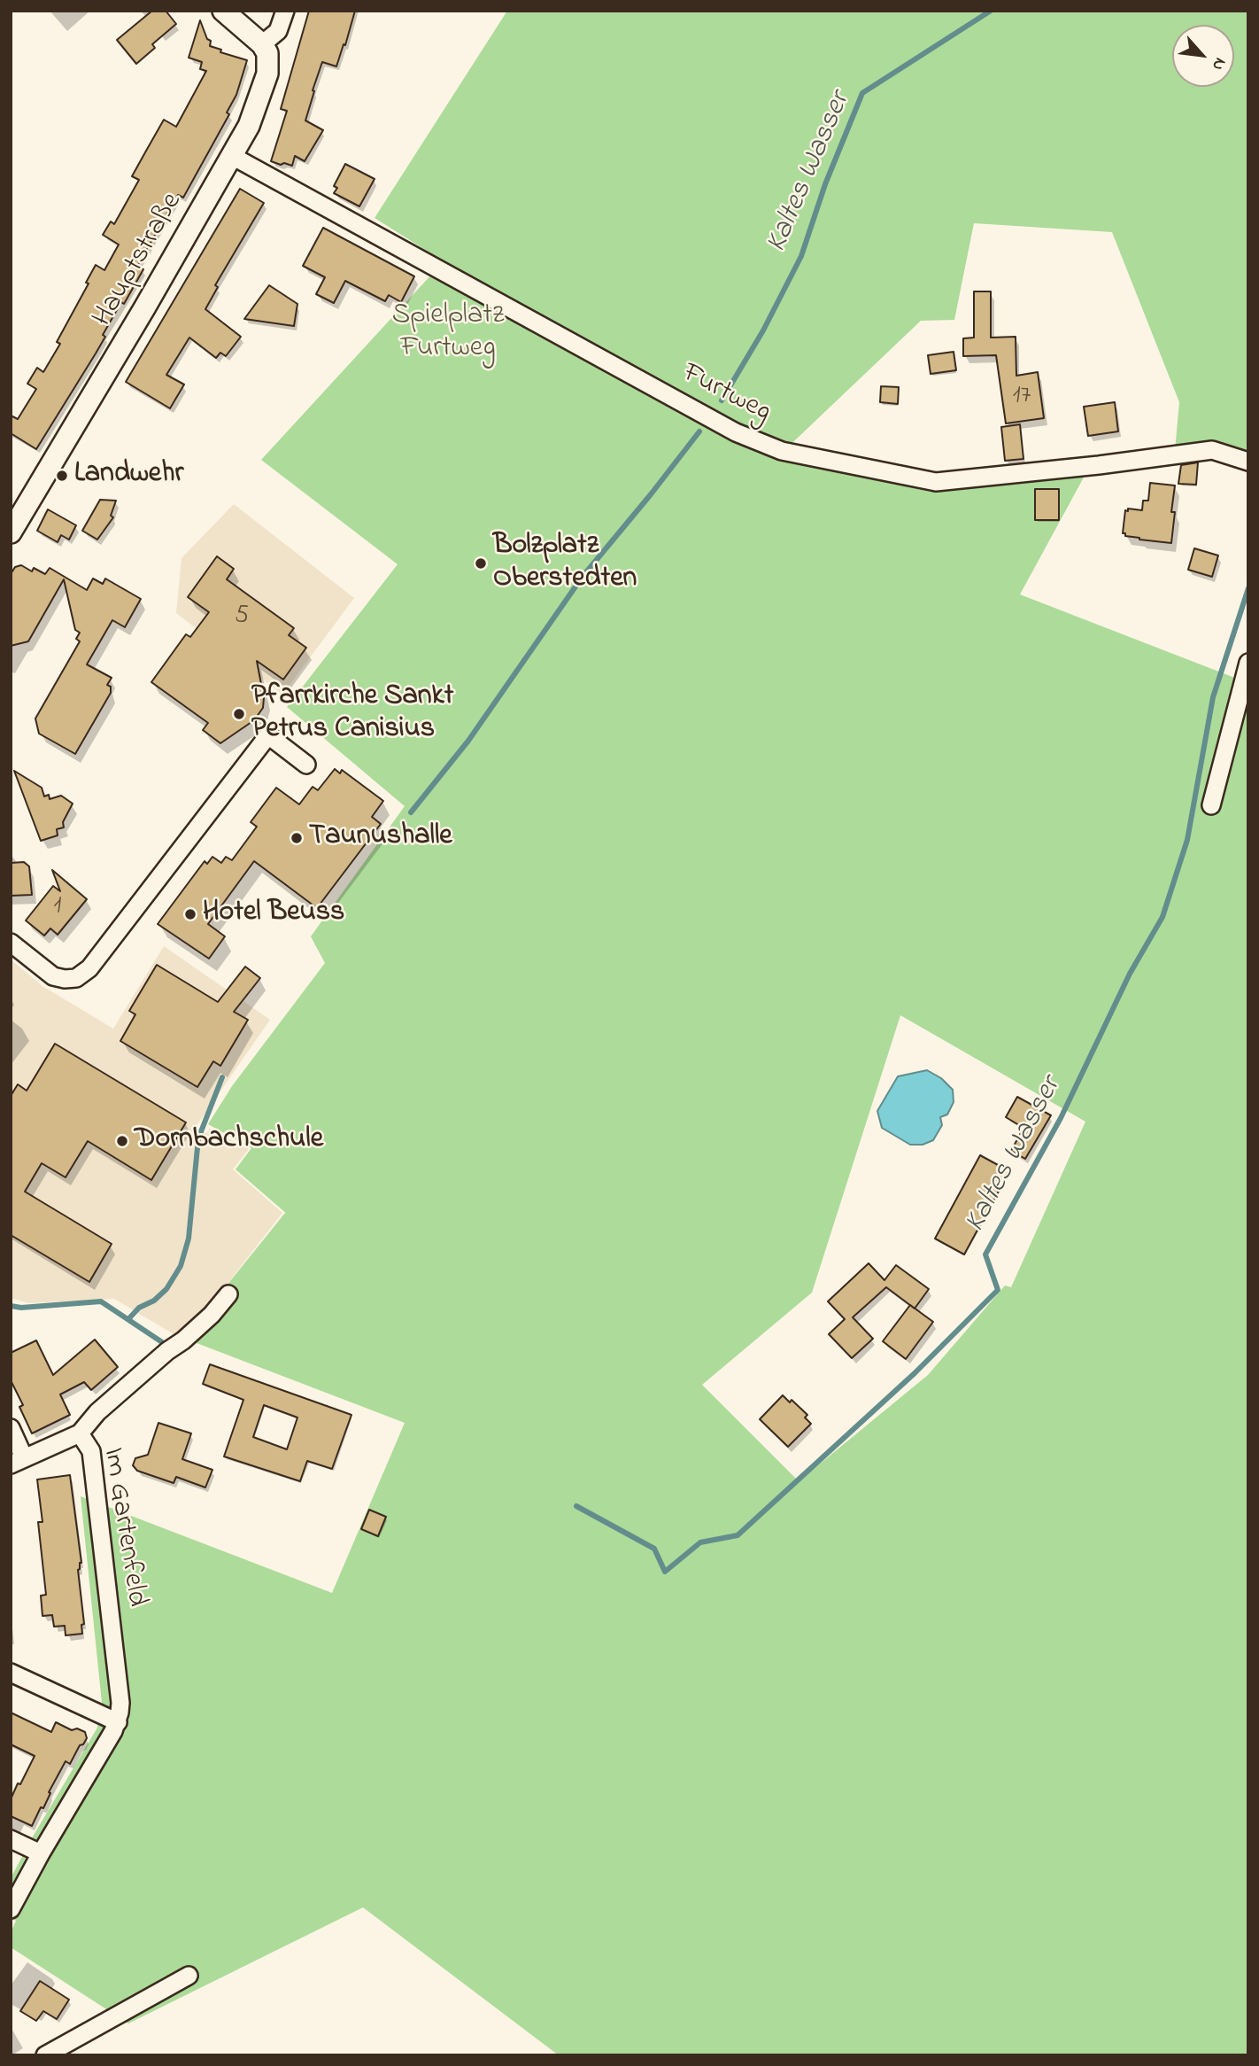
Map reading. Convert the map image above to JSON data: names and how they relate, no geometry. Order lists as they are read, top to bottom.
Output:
{
  "streets": {
    "street": ["Hauptstraße", "Furtweg", "Im Gartenfeld"]
  },
  "crossings": [
    ["Hauptstraße", "Furtweg"]
  ],
  "water": ["Kaltes Wasser"],
  "parks": ["Spielplatz Furtweg"],
  "places": [
    "Landwehr",
    "Bolzplatz Oberstedten",
    "Pfarrkirche Sankt Petrus Canisius",
    "Taunushalle",
    "Hotel Beuss",
    "Dornbachschule"
  ],
  "house_numbers": ["17", "5", "1"],
  "north": "bottom right"
}
